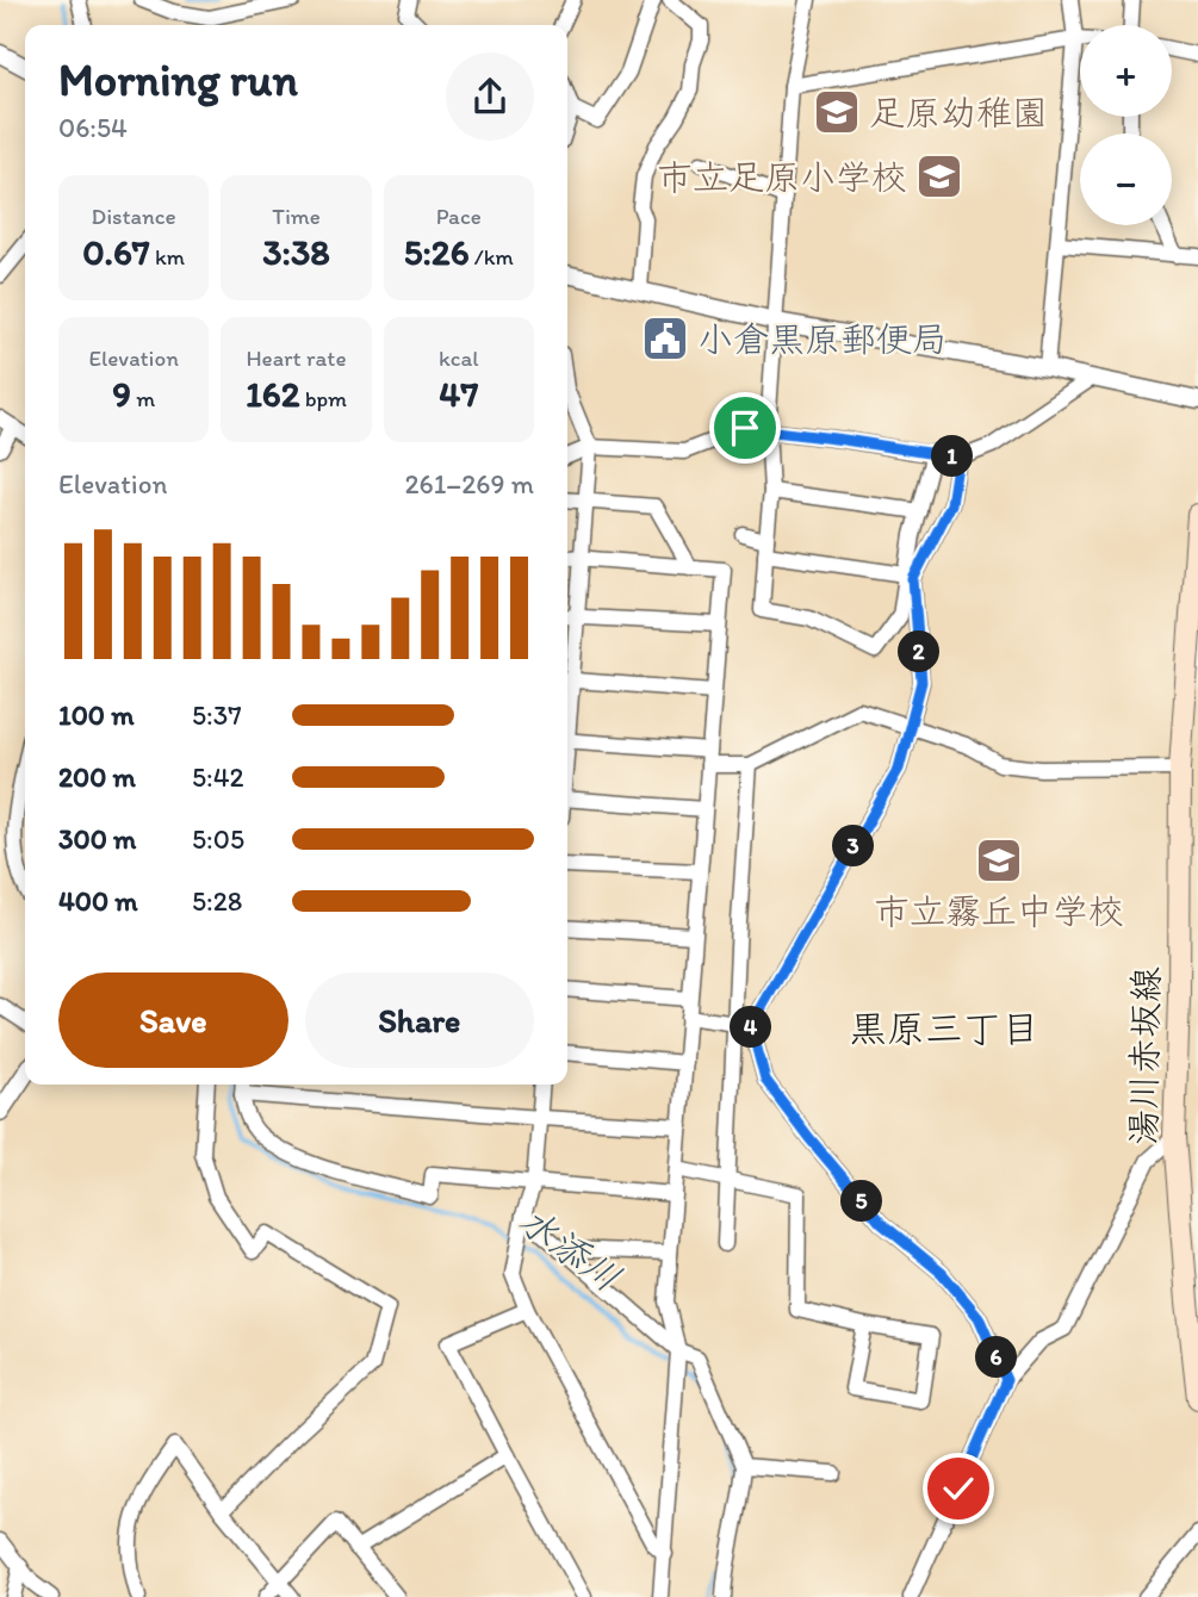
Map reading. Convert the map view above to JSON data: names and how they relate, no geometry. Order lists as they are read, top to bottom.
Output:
{
  "streets": {
    "main road": ["湯川赤坂線"]
  },
  "districts": ["黒原三丁目"],
  "water": ["水添川"],
  "places": {
    "school or university": ["足原幼稚園", "市立足原小学校", "市立霧丘中学校"],
    "public building": ["小倉黒原郵便局"]
  },
  "page": {
    "map_buttons": ["+", "−"],
    "heading": ["Morning run", "06:54"],
    "stats": [
      ["Distance", "0.67 km"],
      ["Time", "3:38"],
      ["Pace", "5:26 /km"],
      ["Elevation", "9 m"],
      ["Heart rate", "162 bpm"],
      ["kcal", "47"]
    ],
    "pins": [
      "1",
      "2",
      "3",
      "4",
      "5",
      "6"
    ],
    "chart": ["Elevation", "261–269 m"],
    "list": [
      {
        "name": "100 m",
        "note": "5:37"
      },
      {
        "name": "200 m",
        "note": "5:42"
      },
      {
        "name": "300 m",
        "note": "5:05"
      },
      {
        "name": "400 m",
        "note": "5:28"
      }
    ],
    "buttons": ["Save", "Share"]
  }
}
